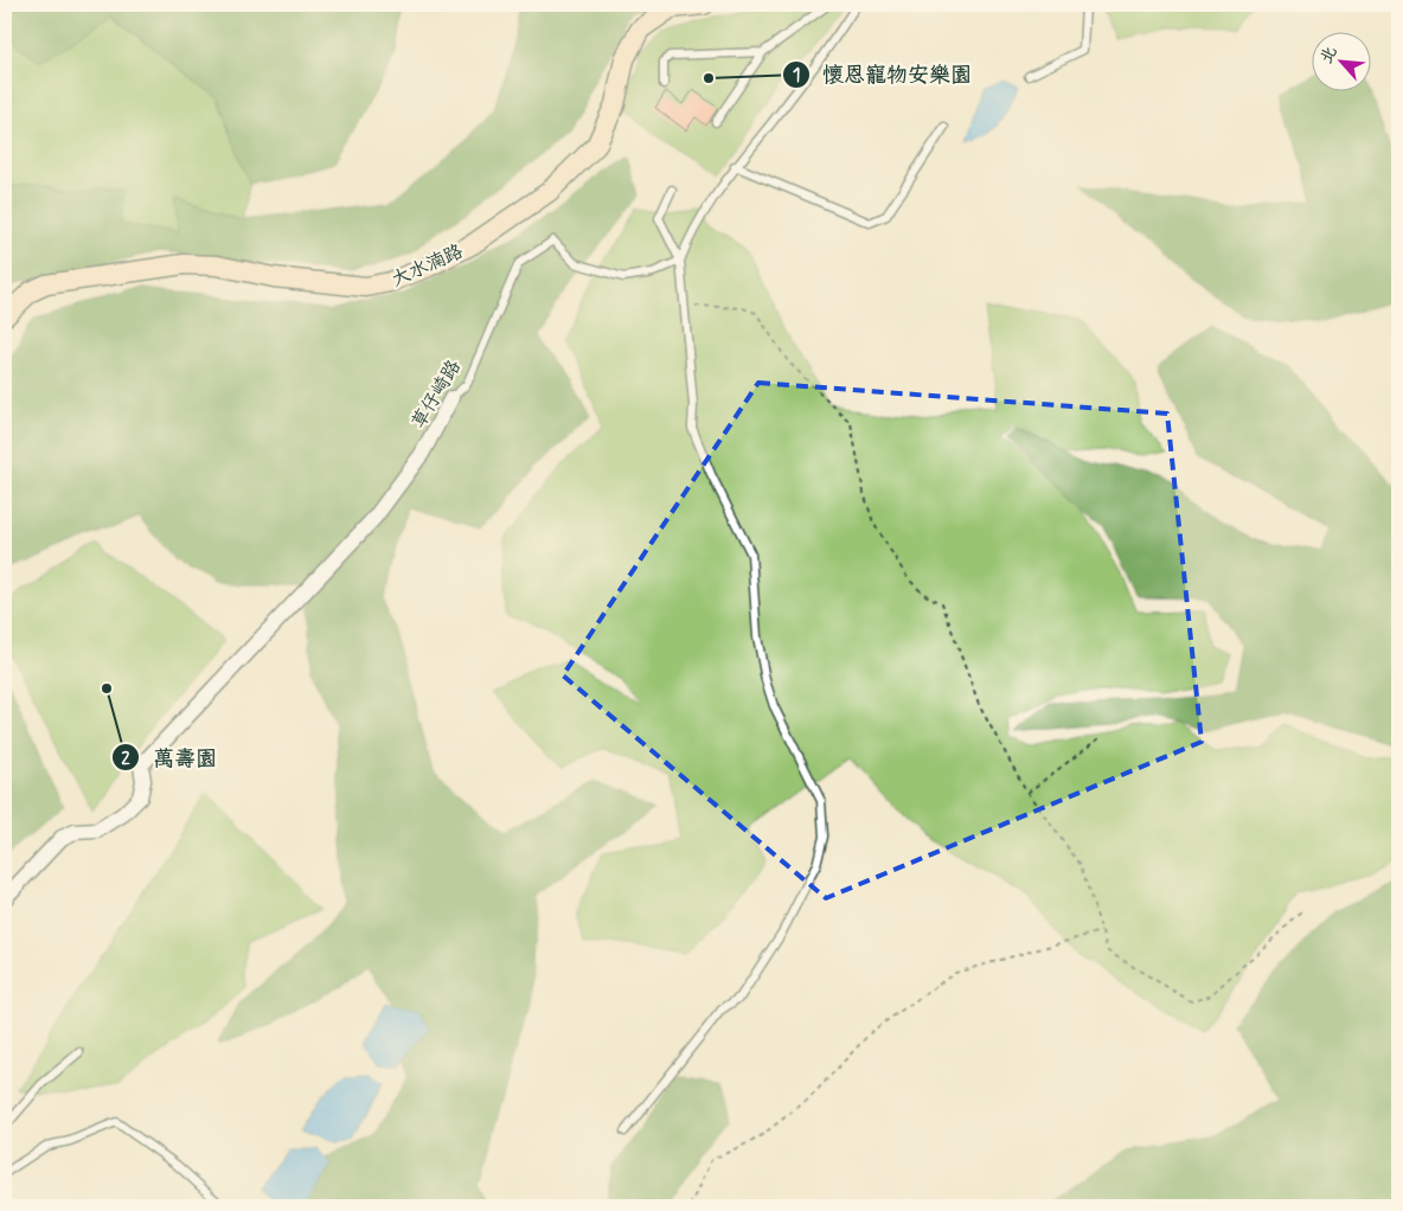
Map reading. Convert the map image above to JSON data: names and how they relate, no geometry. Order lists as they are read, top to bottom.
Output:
{
  "streets": {
    "street": ["大水湳路", "草仔崎路"]
  },
  "places": ["懷恩寵物安樂園", "萬壽園"],
  "north": "top left"
}
